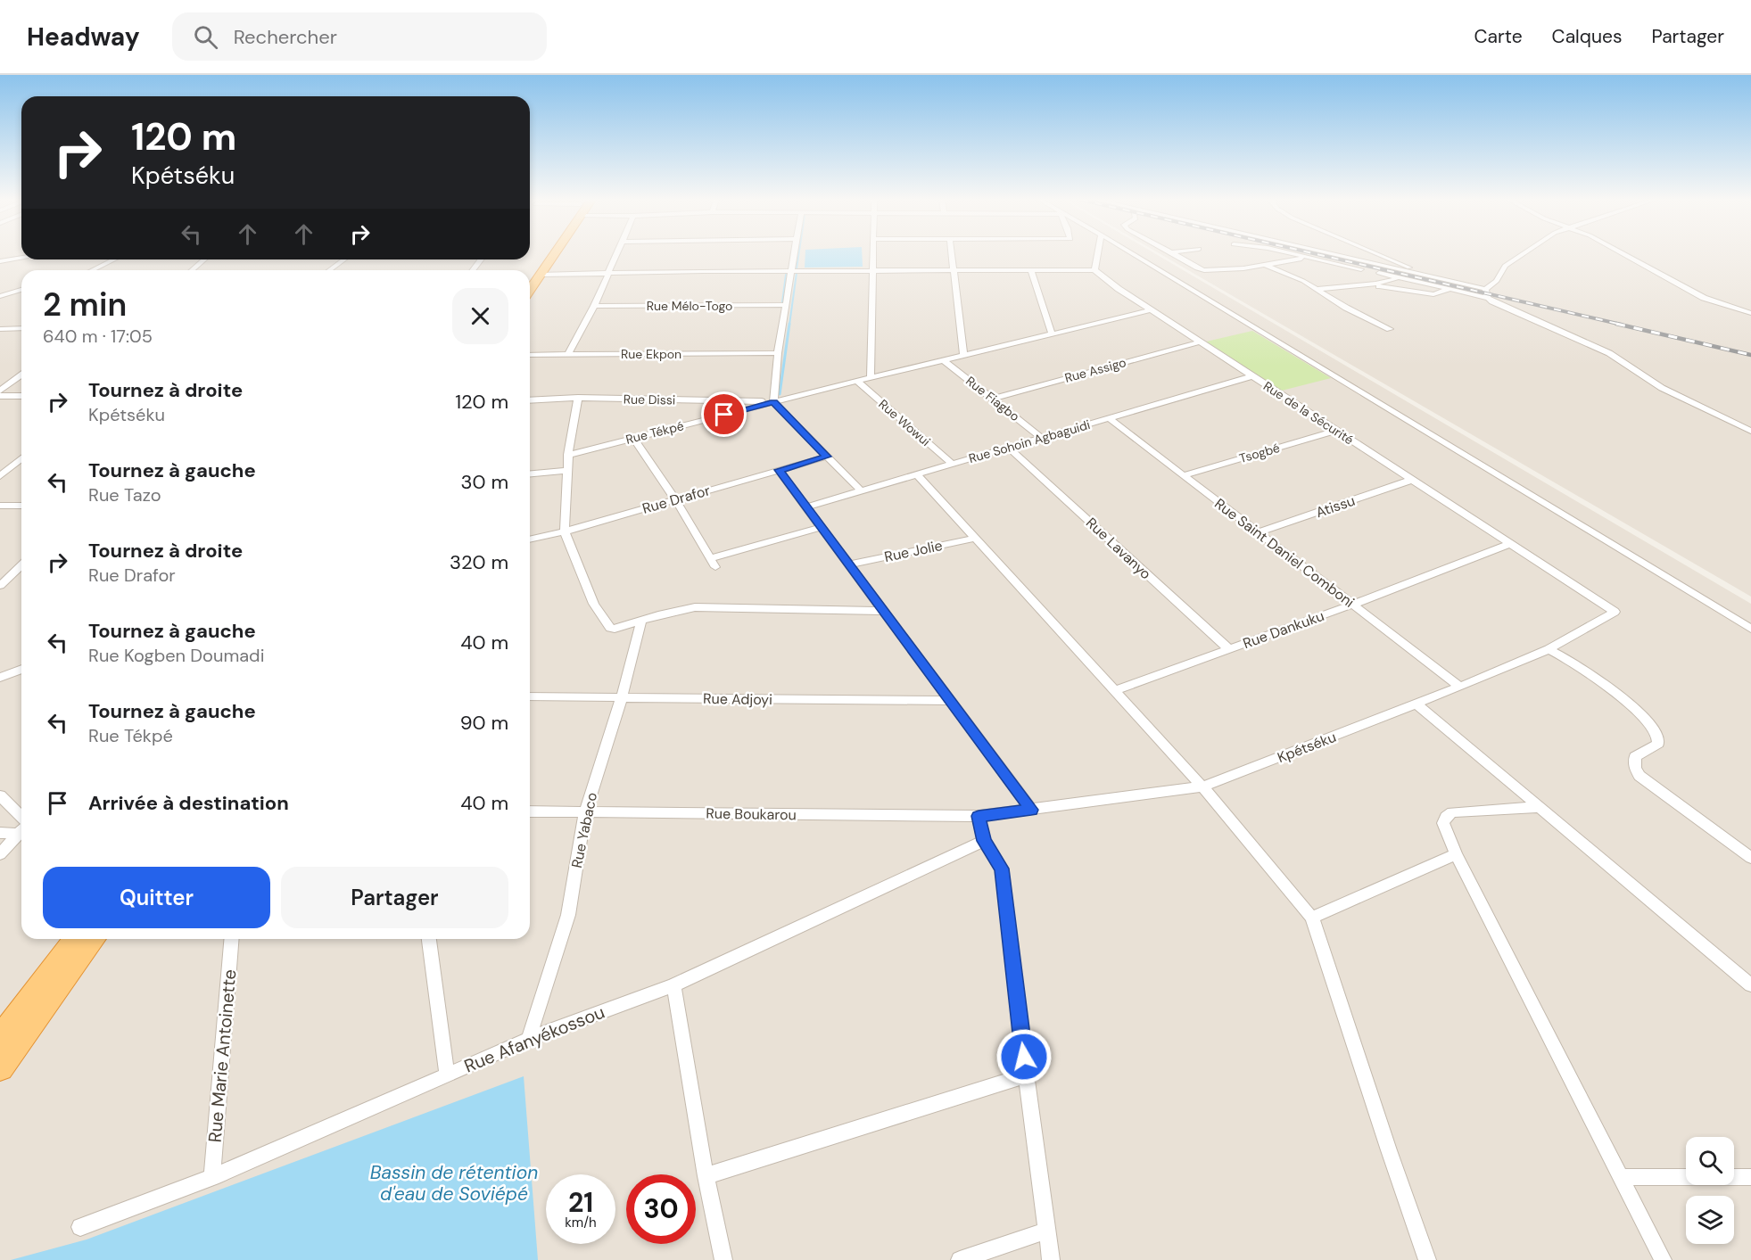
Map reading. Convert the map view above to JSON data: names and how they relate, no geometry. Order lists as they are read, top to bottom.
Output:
{
  "streets": {
    "street": [
      "Rue Mélo-Togo",
      "Rue Ekpon",
      "Rue Assigo",
      "Rue Fiagbo",
      "Rue Dissi",
      "Rue de la Sécurité",
      "Rue Wowui",
      "Rue Tékpé",
      "Rue Sohoin Agbaguidi",
      "Tsogbé",
      "Rue Drafor",
      "Atissu",
      "Rue Lavanyo",
      "Rue Jolie",
      "Rue Saint Daniel Comboni",
      "Rue Dankuku",
      "Rue Adjoyi",
      "Kpétséku",
      "Rue Boukarou",
      "Rue Yabaco",
      "Rue Afanyékossou",
      "Rue Marie Antoinette"
    ]
  },
  "crossings": [
    ["Rue Assigo", "Rue Fiagbo"],
    ["Rue Assigo", "Rue de la Sécurité"],
    ["Rue Fiagbo", "Rue Tékpé"],
    ["Rue Fiagbo", "Rue Sohoin Agbaguidi"],
    ["Rue Dissi", "Rue Tékpé"],
    ["Rue de la Sécurité", "Rue Tékpé"],
    ["Rue de la Sécurité", "Rue Sohoin Agbaguidi"],
    ["Rue de la Sécurité", "Tsogbé"],
    ["Rue de la Sécurité", "Atissu"],
    ["Rue de la Sécurité", "Rue Dankuku"],
    ["Rue de la Sécurité", "Kpétséku"],
    ["Rue Wowui", "Rue Tékpé"],
    ["Rue Wowui", "Rue Sohoin Agbaguidi"],
    ["Rue Sohoin Agbaguidi", "Rue Lavanyo"],
    ["Rue Sohoin Agbaguidi", "Rue Saint Daniel Comboni"],
    ["Tsogbé", "Rue Saint Daniel Comboni"],
    ["Atissu", "Rue Saint Daniel Comboni"],
    ["Rue Lavanyo", "Rue Dankuku"],
    ["Rue Saint Daniel Comboni", "Rue Dankuku"],
    ["Rue Saint Daniel Comboni", "Kpétséku"],
    ["Rue Adjoyi", "Rue Yabaco"],
    ["Kpétséku", "Rue Boukarou"],
    ["Rue Boukarou", "Rue Yabaco"],
    ["Rue Yabaco", "Rue Afanyékossou"],
    ["Rue Afanyékossou", "Rue Marie Antoinette"]
  ],
  "water": ["Bassin de rétention d'eau de Soviépé"],
  "page": {
    "header": "Headway",
    "search": "Rechercher",
    "nav": ["Carte", "Calques", "Partager"],
    "turn": ["120 m", "Kpétséku"],
    "heading": ["2 min", "640 m · 17:05"],
    "list": [
      {
        "name": "Tournez à droite",
        "note": "Kpétséku",
        "value": "120 m"
      },
      {
        "name": "Tournez à gauche",
        "note": "Rue Tazo",
        "value": "30 m"
      },
      {
        "name": "Tournez à droite",
        "note": "Rue Drafor",
        "value": "320 m"
      },
      {
        "name": "Tournez à gauche",
        "note": "Rue Kogben Doumadi",
        "value": "40 m"
      },
      {
        "name": "Tournez à gauche",
        "note": "Rue Tékpé",
        "value": "90 m"
      },
      {
        "name": "Arrivée à destination",
        "value": "40 m"
      }
    ],
    "buttons": ["Quitter", "Partager"],
    "speed": "21 km/h",
    "limit": "30"
  }
}
